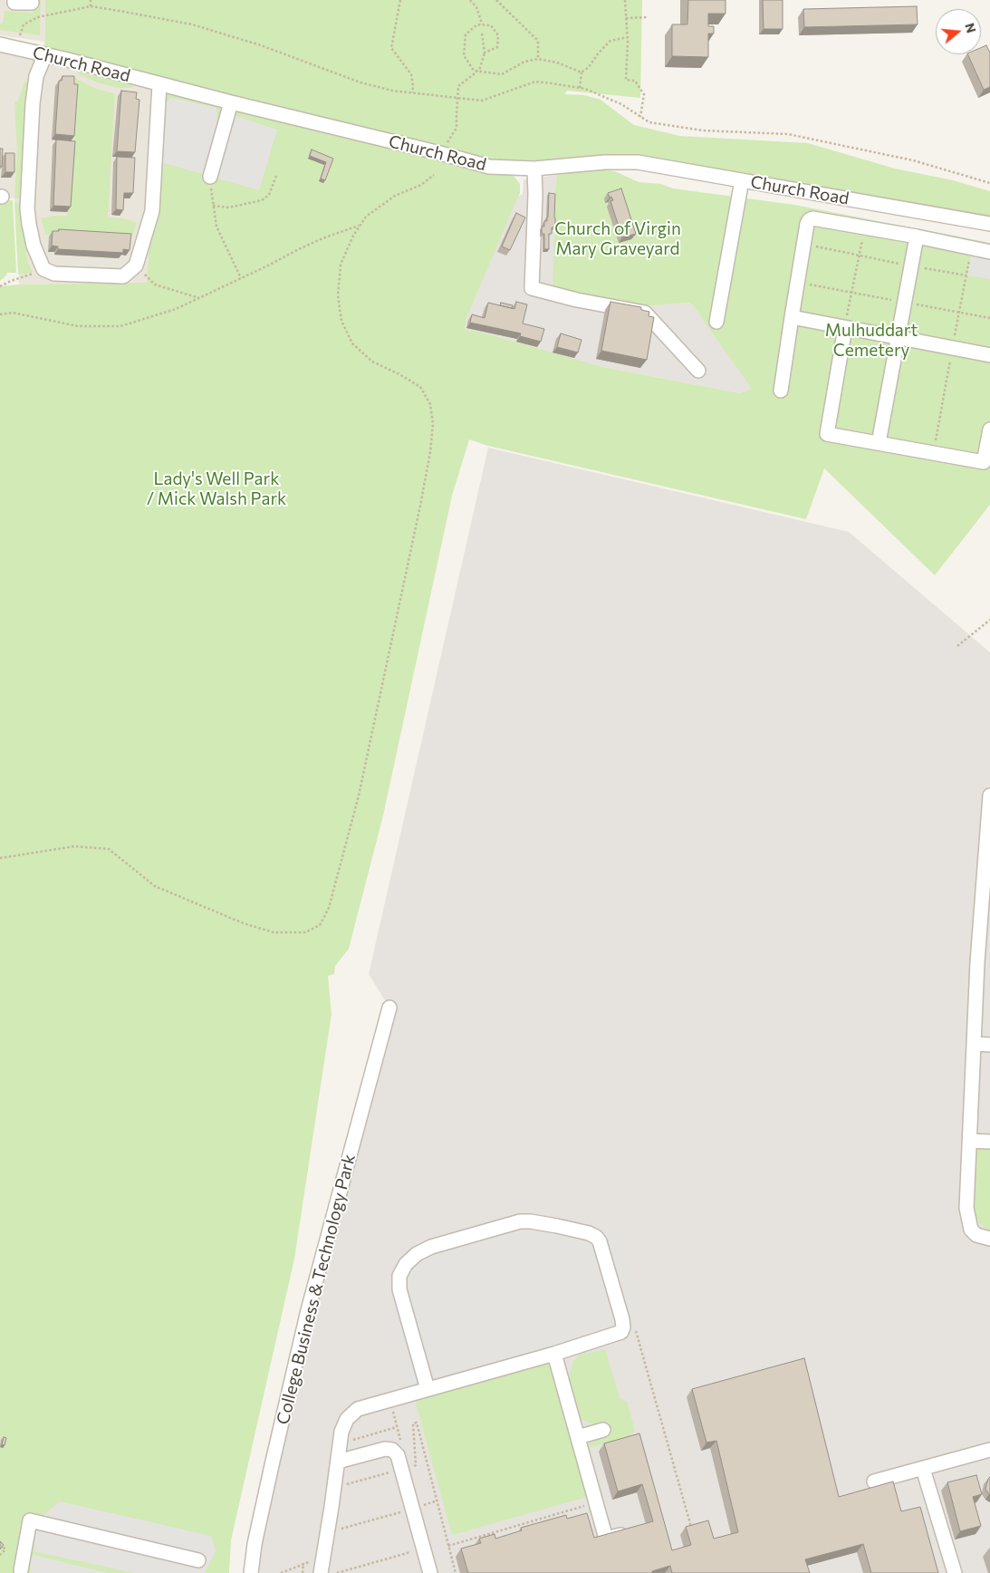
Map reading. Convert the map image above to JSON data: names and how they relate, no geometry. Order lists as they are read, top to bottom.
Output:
{
  "streets": {
    "street": ["Church Road", "College Business & Technology Park"]
  },
  "parks": ["Church of Virgin Mary Graveyard", "Mulhuddart Cemetery", "Lady's Well Park / Mick Walsh Park"],
  "north": "right"
}
